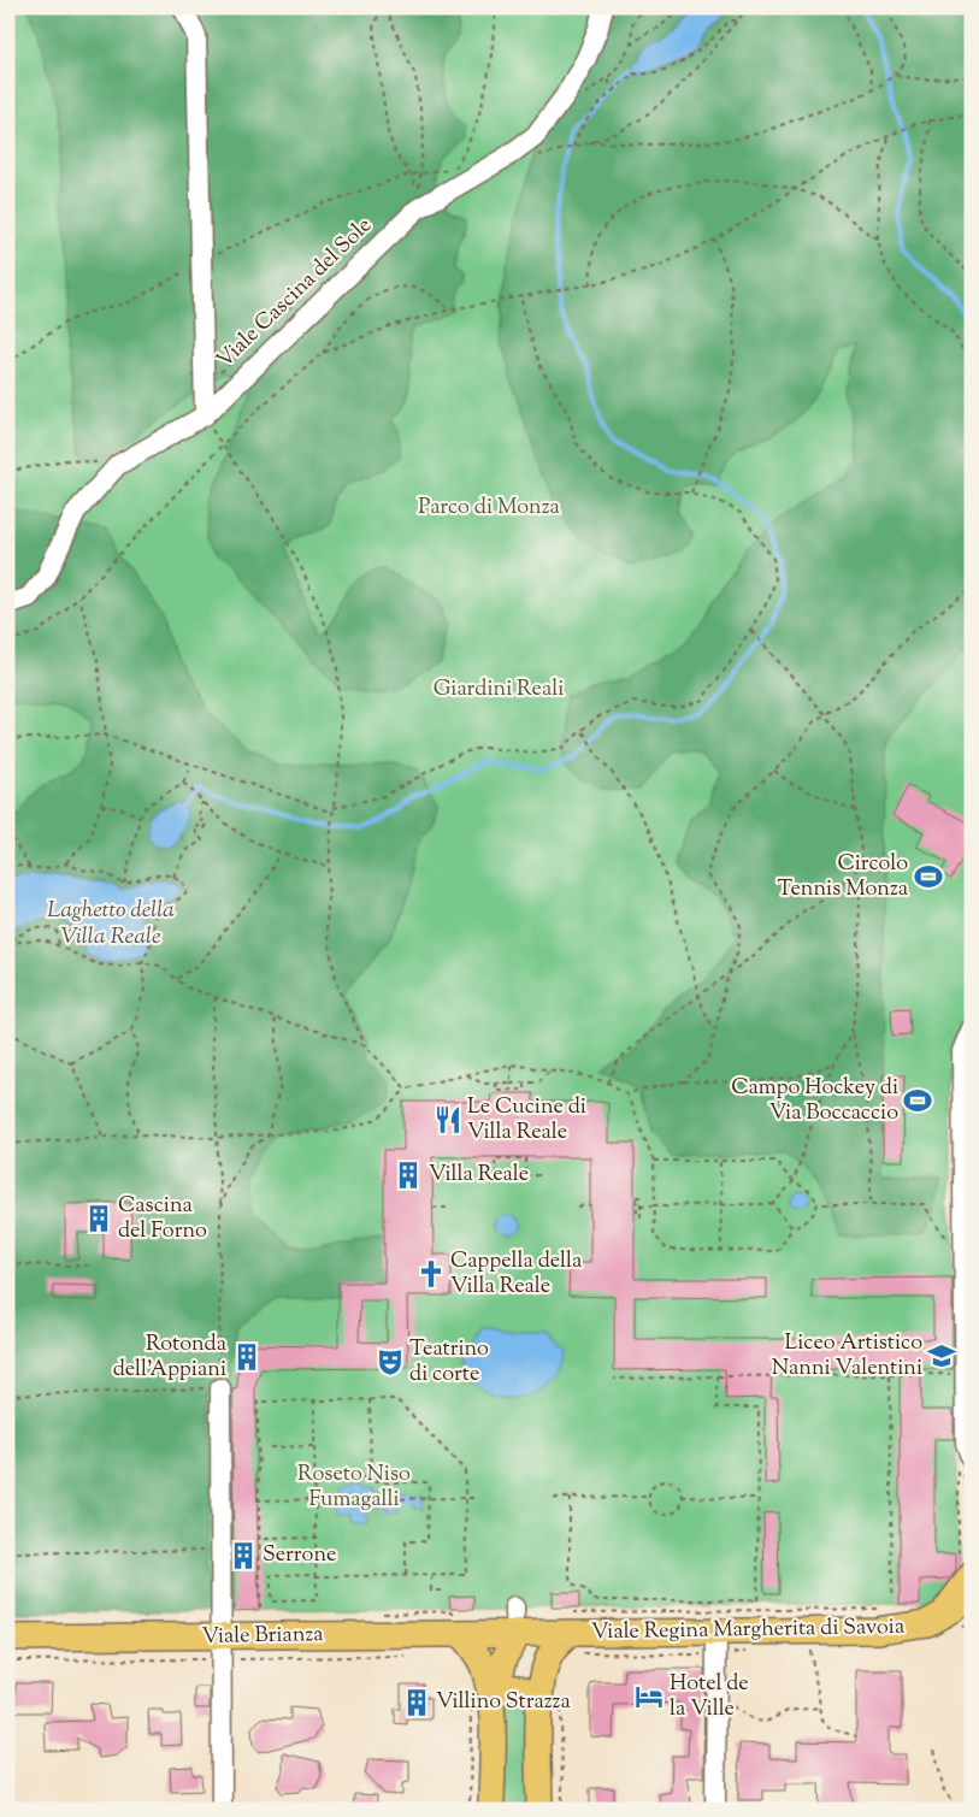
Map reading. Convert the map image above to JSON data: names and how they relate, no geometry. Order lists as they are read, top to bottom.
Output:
{
  "streets": {
    "main road": ["Viale Regina Margherita di Savoia", "Viale Brianza"],
    "street": ["Viale Cascina del Sole"]
  },
  "crossings": [
    ["Viale Regina Margherita di Savoia", "Viale Brianza"]
  ],
  "water": ["Laghetto della Villa Reale"],
  "parks": ["Parco di Monza", "Giardini Reali", "Roseto Niso Fumagalli"],
  "places": {
    "sports": ["Circolo Tennis Monza", "Campo Hockey di Via Boccaccio"],
    "restaurant": ["Le Cucine di Villa Reale"],
    "building": [
      "Villa Reale",
      "Cascina del Forno",
      "Rotonda dell'Appiani",
      "Serrone",
      "Villino Strazza"
    ],
    "church": ["Cappella della Villa Reale"],
    "school or university": ["Liceo Artistico Nanni Valentini"],
    "theatre": ["Teatrino di corte"],
    "hotel": ["Hotel de la Ville"]
  }
}
